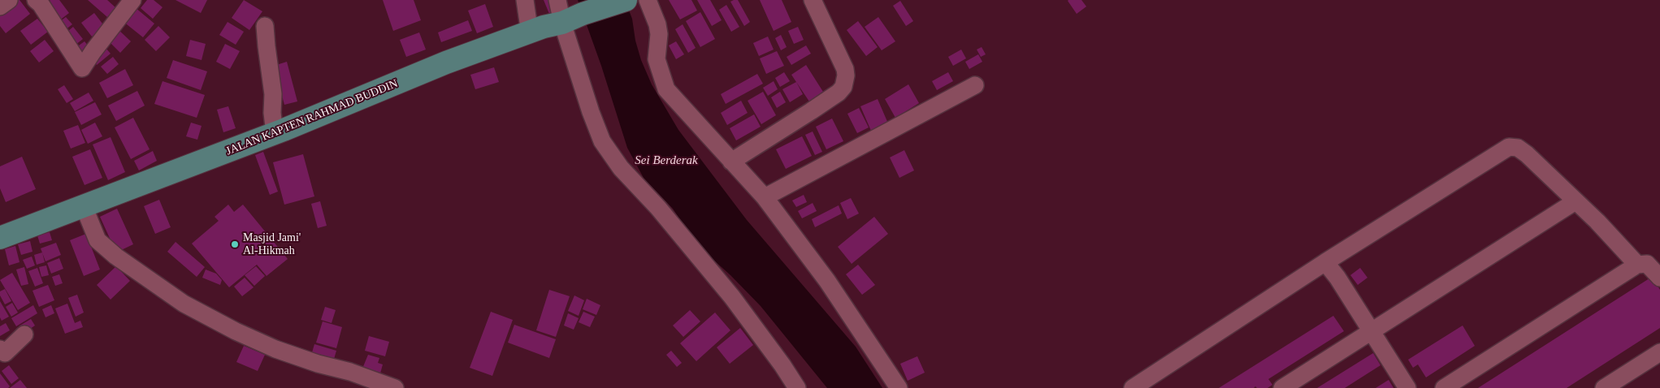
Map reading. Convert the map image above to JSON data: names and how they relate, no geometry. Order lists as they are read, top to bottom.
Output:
{
  "streets": {
    "main road": ["JALAN KAPTEN RAHMAD BUDDIN"]
  },
  "water": ["Sei Berderak"],
  "places": ["Masjid Jami' Al-Hikmah"]
}
